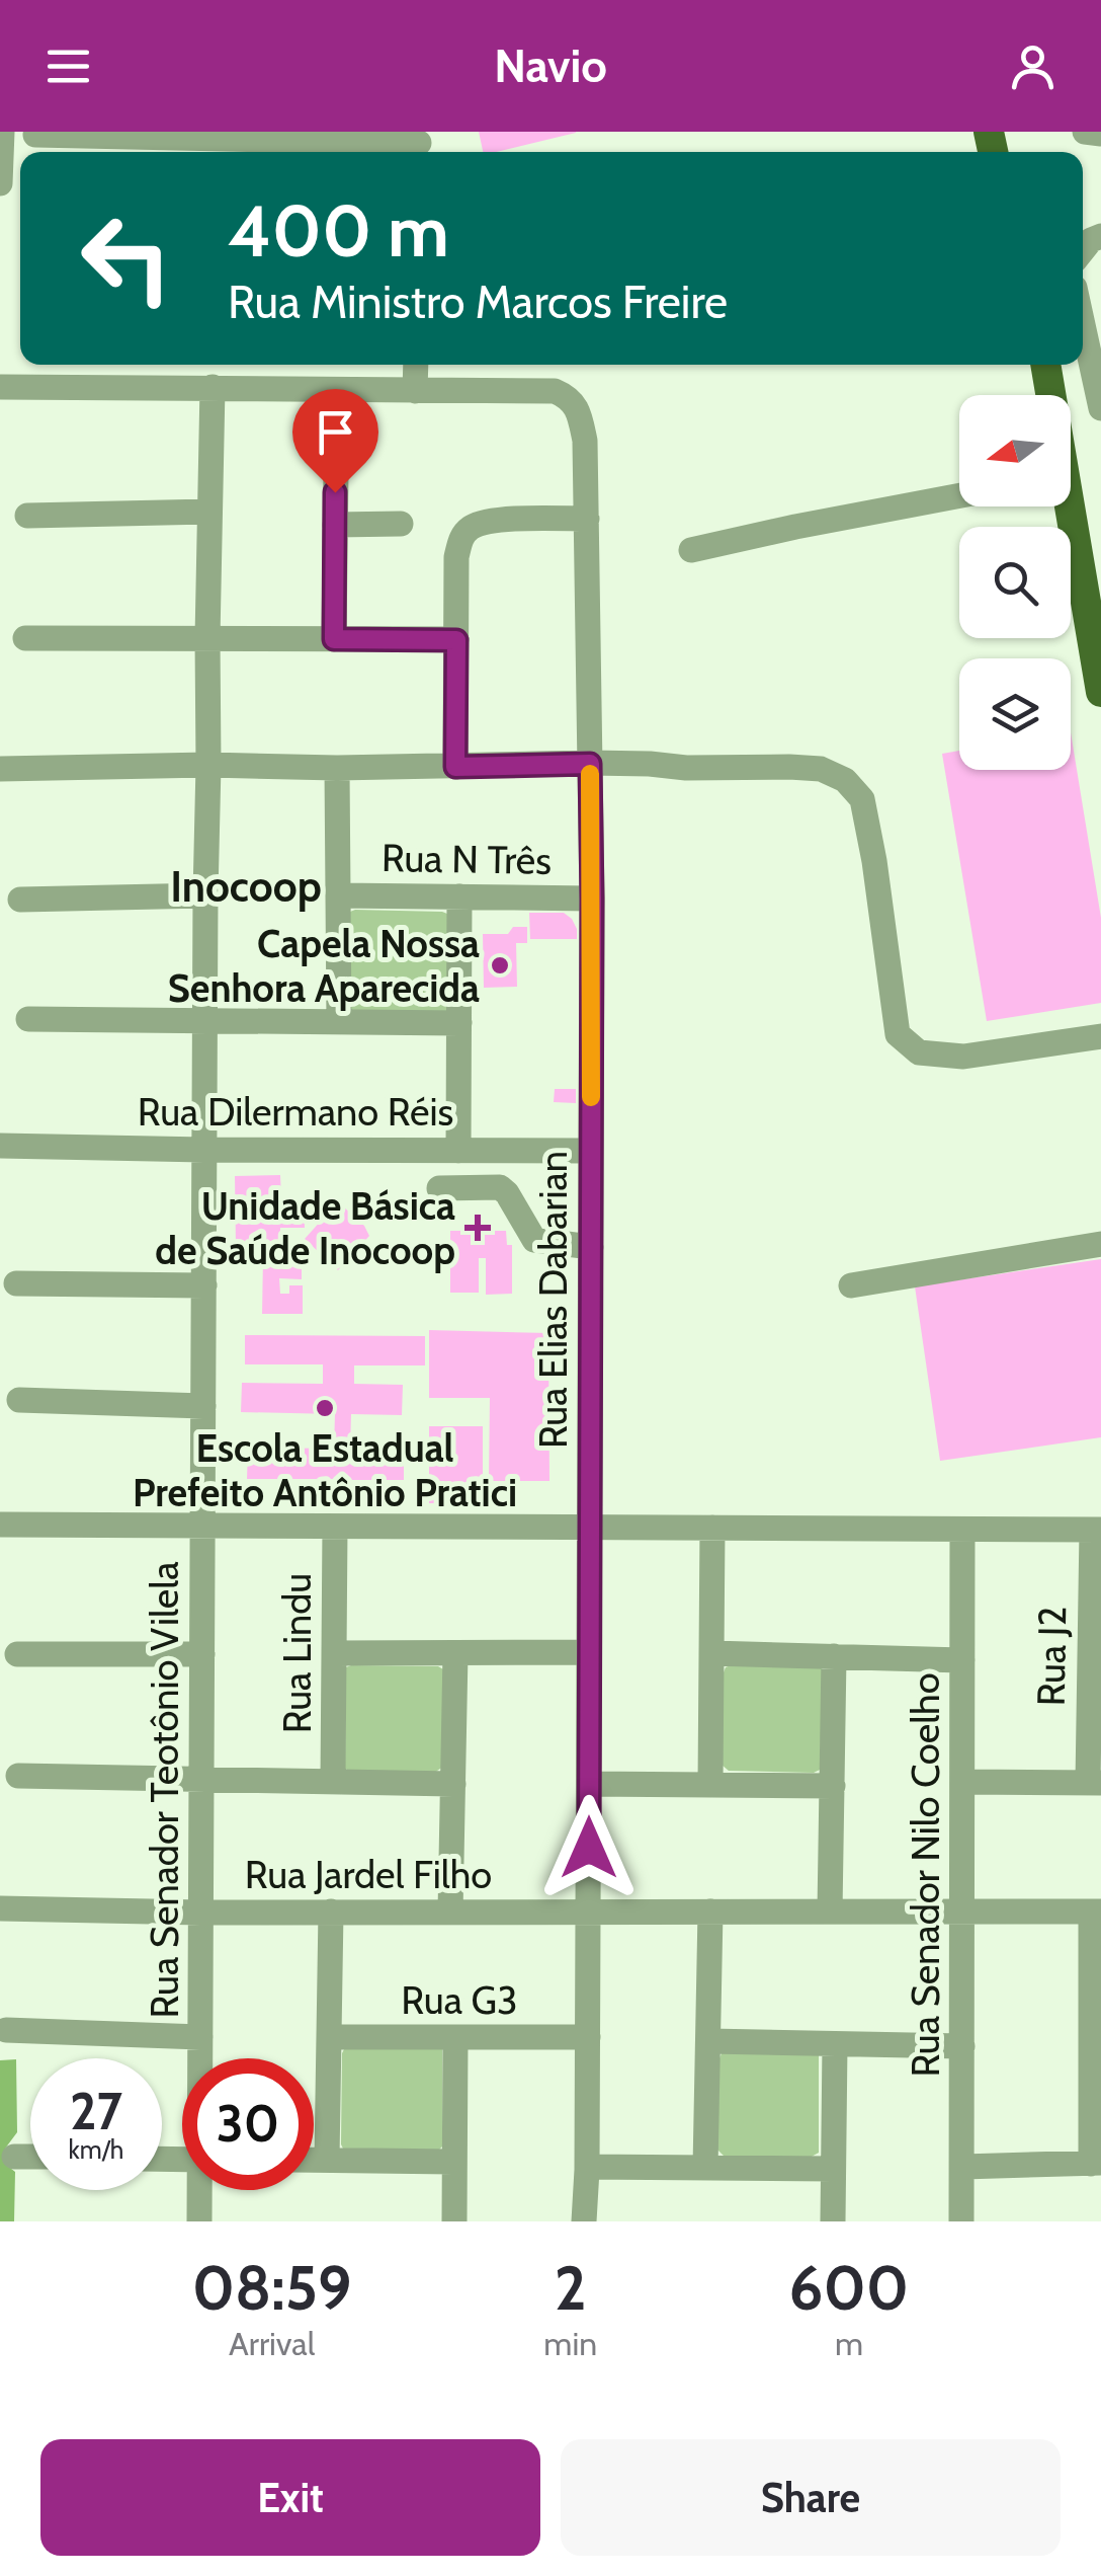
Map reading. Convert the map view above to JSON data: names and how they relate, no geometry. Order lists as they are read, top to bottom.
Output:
{
  "streets": {
    "street": [
      "Rua N Três",
      "Rua Dilermano Réis",
      "Rua Elias Dabarian",
      "Rua Lindu",
      "Rua J2",
      "Rua Senador Teotônio Vilela",
      "Rua Jardel Filho",
      "Rua Senador Nilo Coelho",
      "Rua G3"
    ]
  },
  "crossings": [
    ["Rua N Três", "Rua Elias Dabarian"],
    ["Rua Dilermano Réis", "Rua Elias Dabarian"],
    ["Rua Dilermano Réis", "Rua Senador Teotônio Vilela"],
    ["Rua Elias Dabarian", "Rua Jardel Filho"],
    ["Rua Elias Dabarian", "Rua G3"],
    ["Rua Senador Teotônio Vilela", "Rua Jardel Filho"],
    ["Rua Jardel Filho", "Rua Senador Nilo Coelho"]
  ],
  "districts": ["Inocoop"],
  "places": {
    "other": ["Capela Nossa Senhora Aparecida", "Escola Estadual Prefeito Antônio Pratici"],
    "health": ["Unidade Básica de Saúde Inocoop"]
  },
  "north": "left",
  "page": {
    "header": "Navio",
    "turn": ["400 m", "Rua Ministro Marcos Freire"],
    "speed": "27 km/h",
    "limit": "30",
    "eta": [
      "08:59",
      "Arrival",
      "2",
      "min",
      "600",
      "m"
    ],
    "buttons": ["Exit", "Share"]
  }
}
